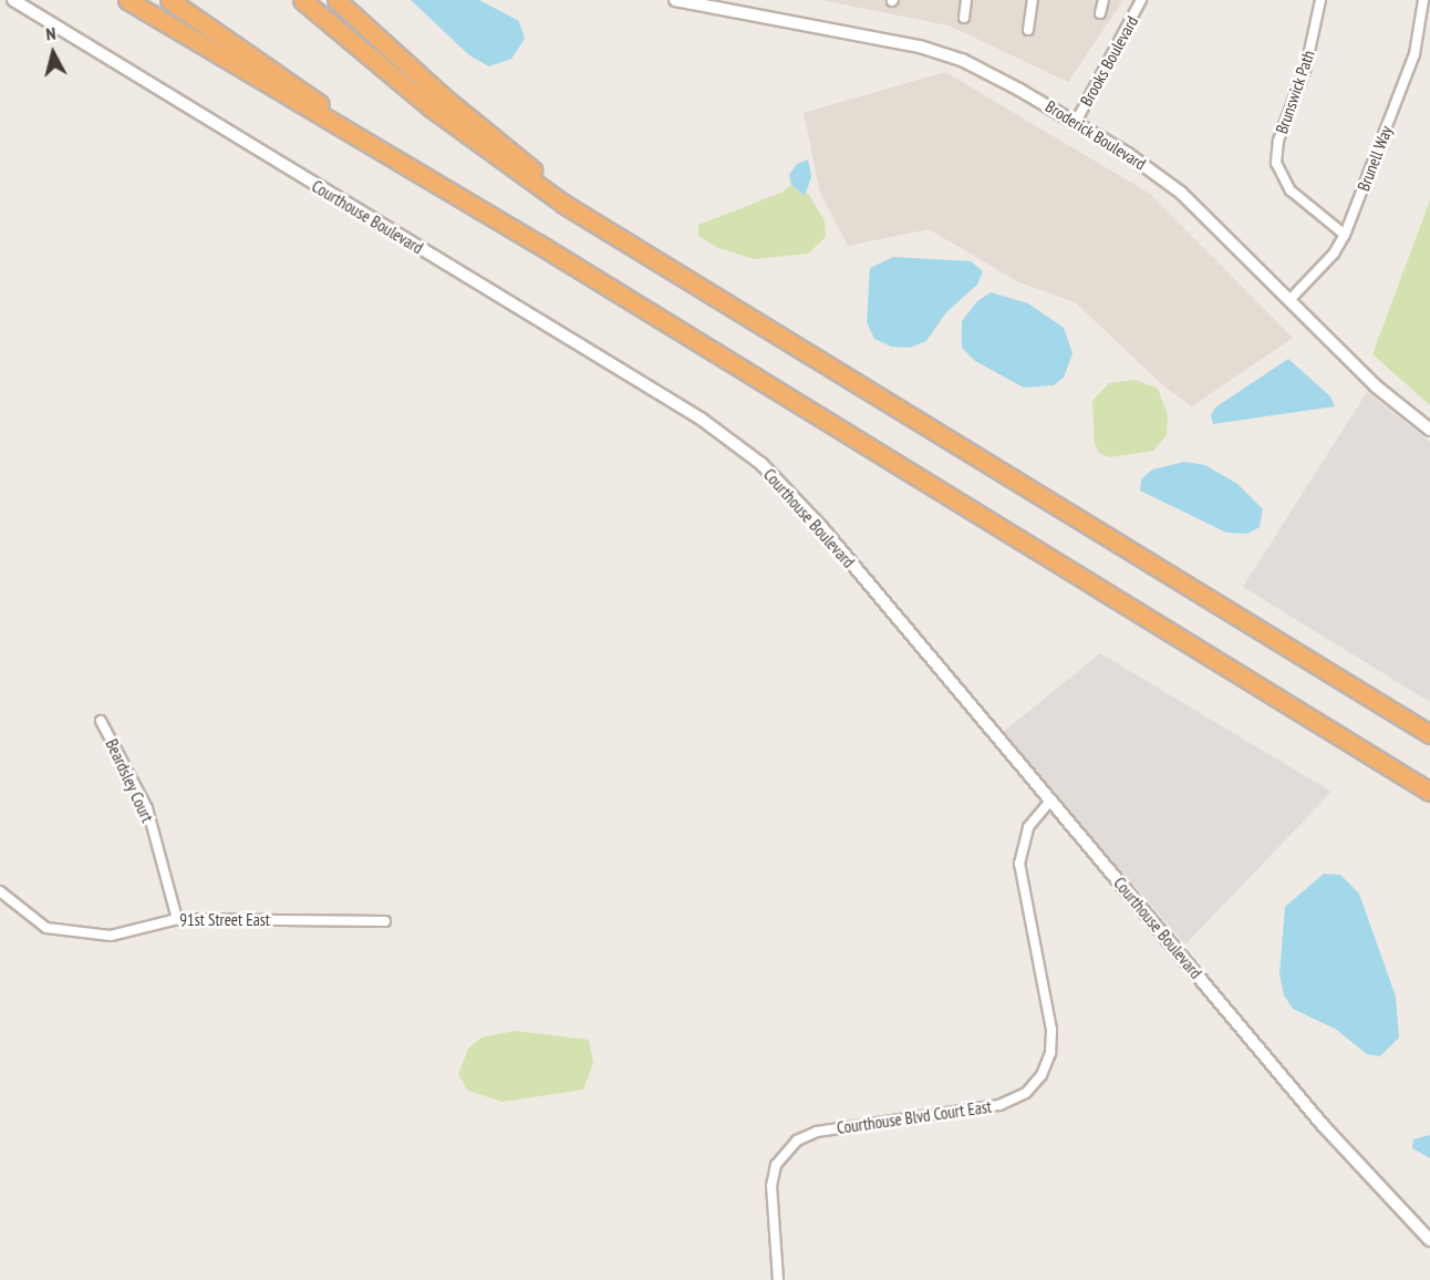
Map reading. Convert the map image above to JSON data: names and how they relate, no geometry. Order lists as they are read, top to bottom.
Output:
{
  "streets": {
    "street": [
      "Brooks Boulevard",
      "Brunswick Path",
      "Broderick Boulevard",
      "Brunell Way",
      "Courthouse Boulevard",
      "Beardsley Court",
      "91st Street East",
      "Courthouse Blvd Court East"
    ]
  },
  "crossings": [
    ["Brooks Boulevard", "Broderick Boulevard"],
    ["Brunswick Path", "Brunell Way"],
    ["Broderick Boulevard", "Brunell Way"],
    ["Courthouse Boulevard", "Courthouse Blvd Court East"],
    ["Beardsley Court", "91st Street East"]
  ],
  "north": "top"
}
